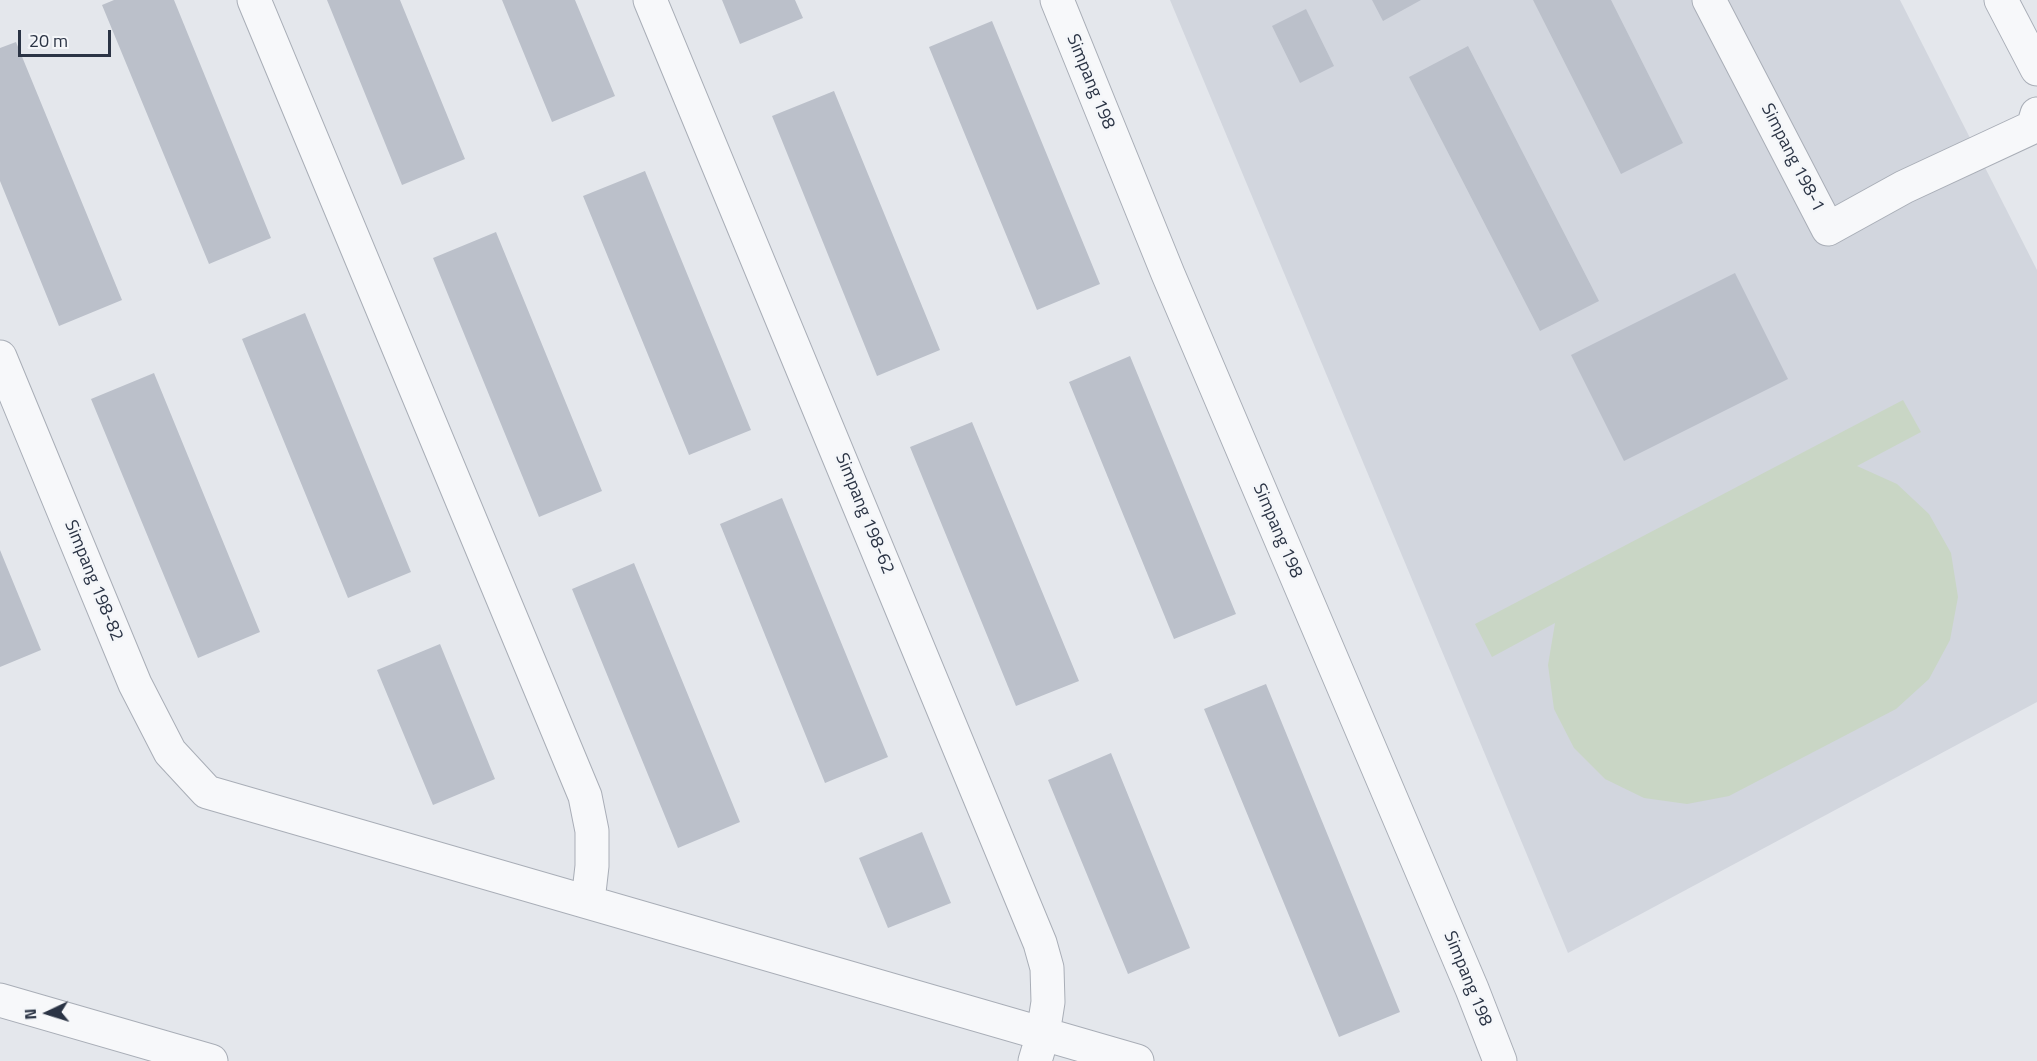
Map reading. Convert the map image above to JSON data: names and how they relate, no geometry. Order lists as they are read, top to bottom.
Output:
{
  "streets": {
    "street": [
      "Simpang 198",
      "Simpang 198-1",
      "Simpang 198-62",
      "Simpang 198-82"
    ]
  },
  "scale_bar": "20 m",
  "north": "left"
}
